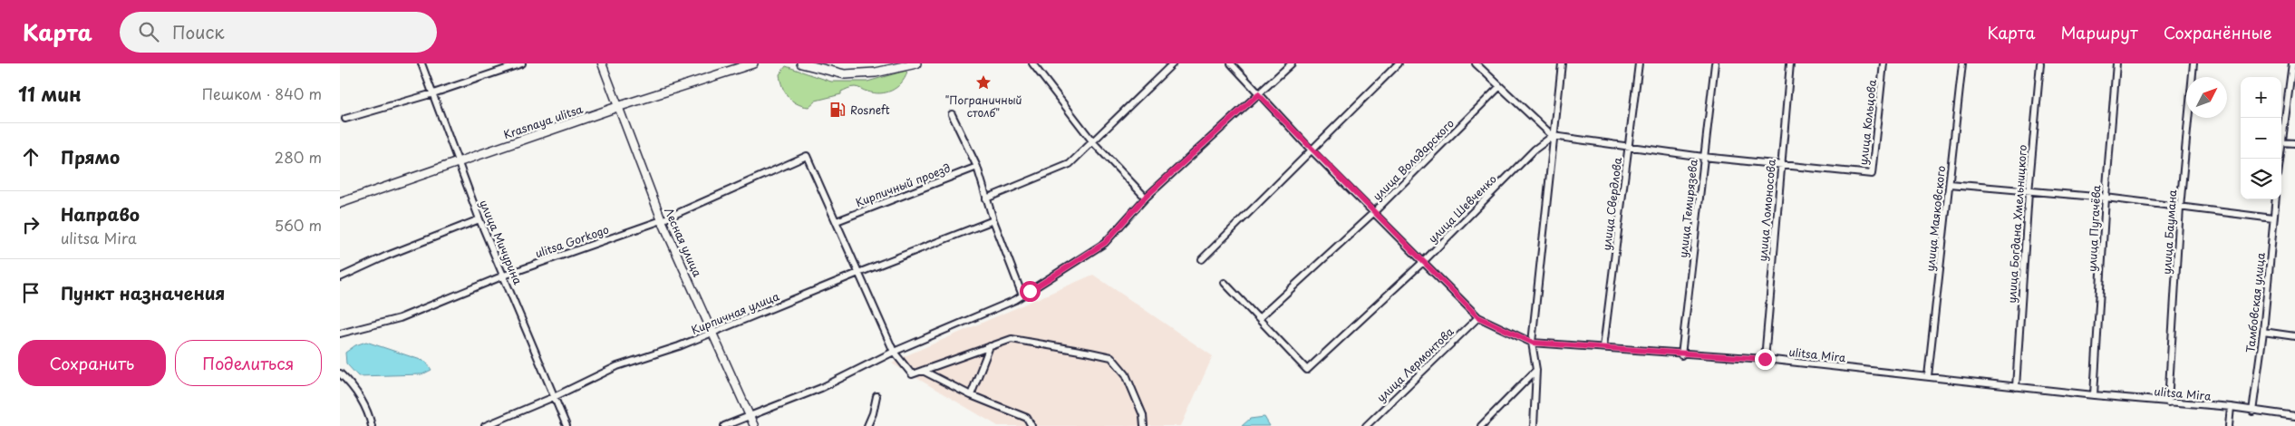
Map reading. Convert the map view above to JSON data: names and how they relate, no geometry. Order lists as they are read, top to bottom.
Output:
{
  "streets": {
    "main road": ["Krasnaya ulitsa"],
    "street": [
      "улица Кольцова",
      "улица Володарского",
      "Кирпичный проезд",
      "улица Свердлова",
      "улица Шевченко",
      "улица Темирязева",
      "улица Ломоносова",
      "улица Маяковского",
      "улица Богдана Хмельницкого",
      "улица Пугачёва",
      "улица Баумана",
      "ulitsa Gorkogo",
      "улица Мичурина",
      "Лесная улица",
      "Тамбовская улица",
      "Кирпичная улица",
      "ulitsa Mira",
      "улица Лермонтова"
    ]
  },
  "crossings": [
    ["Krasnaya ulitsa", "улица Мичурина"],
    ["Krasnaya ulitsa", "Лесная улица"],
    ["улица Кольцова", "улица Ломоносова"],
    ["улица Володарского", "улица Шевченко"],
    ["улица Володарского", "ulitsa Mira"],
    ["Кирпичный проезд", "ulitsa Gorkogo"],
    ["улица Свердлова", "ulitsa Mira"],
    ["улица Шевченко", "ulitsa Mira"],
    ["улица Темирязева", "ulitsa Mira"],
    ["улица Ломоносова", "ulitsa Mira"],
    ["улица Маяковского", "ulitsa Mira"],
    ["улица Богдана Хмельницкого", "ulitsa Mira"],
    ["улица Пугачёва", "ulitsa Mira"],
    ["улица Баумана", "ulitsa Mira"],
    ["ulitsa Gorkogo", "улица Мичурина"],
    ["ulitsa Gorkogo", "Лесная улица"],
    ["улица Мичурина", "Кирпичная улица"],
    ["Лесная улица", "Кирпичная улица"],
    ["Тамбовская улица", "ulitsa Mira"],
    ["ulitsa Mira", "улица Лермонтова"]
  ],
  "places": {
    "place": ["\"Пограничный столб\""],
    "fuel station": ["Rosneft"]
  },
  "north": "top right",
  "page": {
    "header": "Карта",
    "search": "Поиск",
    "nav": ["Карта", "Маршрут", "Сохранённые"],
    "heading": ["11 мин", "Пешком · 840 m"],
    "map_buttons": ["+", "−"],
    "list": [
      ["Прямо", "280 m"],
      ["Направо", "ulitsa Mira", "560 m"],
      "Пункт назначения"
    ],
    "buttons": ["Сохранить", "Поделиться"]
  }
}
